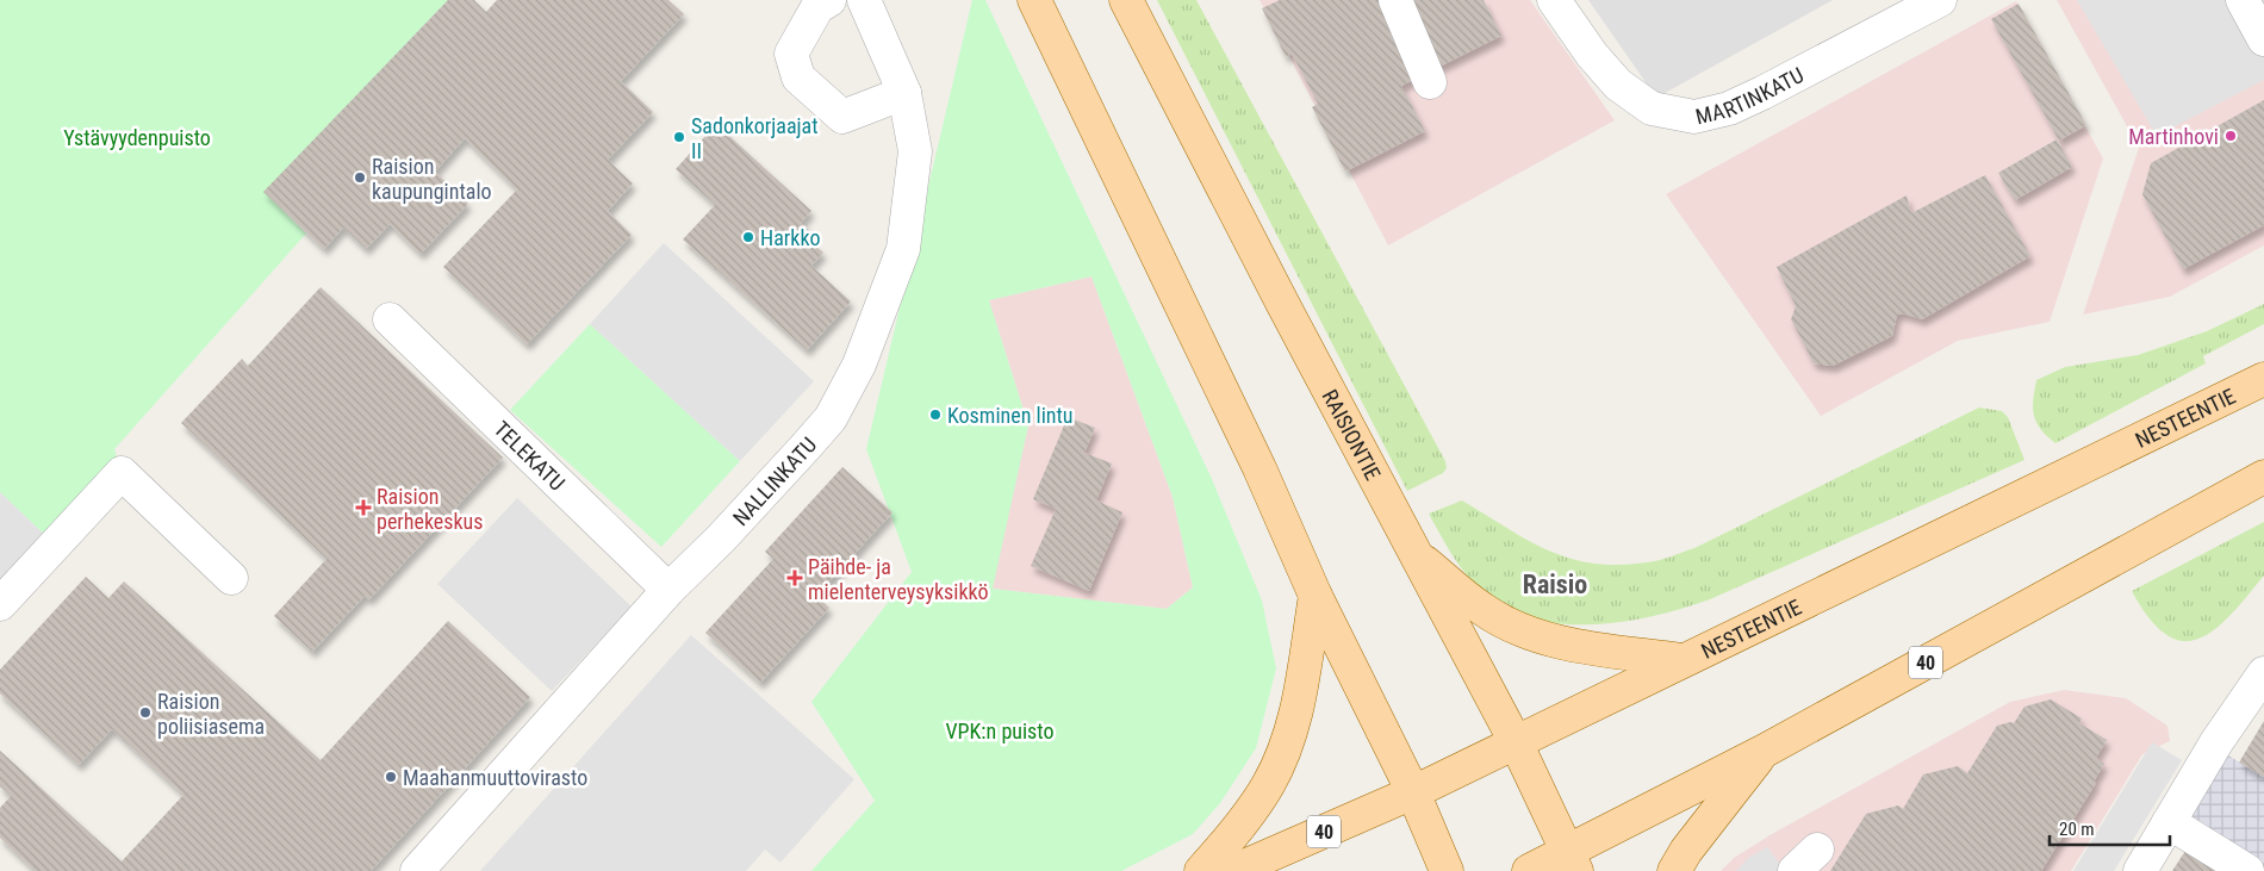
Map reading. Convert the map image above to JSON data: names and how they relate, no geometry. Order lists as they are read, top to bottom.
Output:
{
  "streets": {
    "main road": ["NESTEENTIE", "RAISIONTIE", "40"],
    "street": ["MARTINKATU", "TELEKATU", "NALLINKATU"]
  },
  "crossings": [
    ["NESTEENTIE", "RAISIONTIE"],
    ["RAISIONTIE", "40"],
    ["TELEKATU", "NALLINKATU"]
  ],
  "districts": ["Raisio"],
  "parks": ["Ystävyydenpuisto", "VPK:n puisto"],
  "places": {
    "other": [
      "Martinhovi",
      "Sadonkorjaajat II",
      "Raision kaupungintalo",
      "Harkko",
      "Kosminen lintu",
      "Raision poliisiasema",
      "Maahanmuuttovirasto"
    ],
    "health": ["Raision perhekeskus", "Päihde- ja mielenterveysyksikkö"]
  },
  "scale_bar": "20 m"
}
